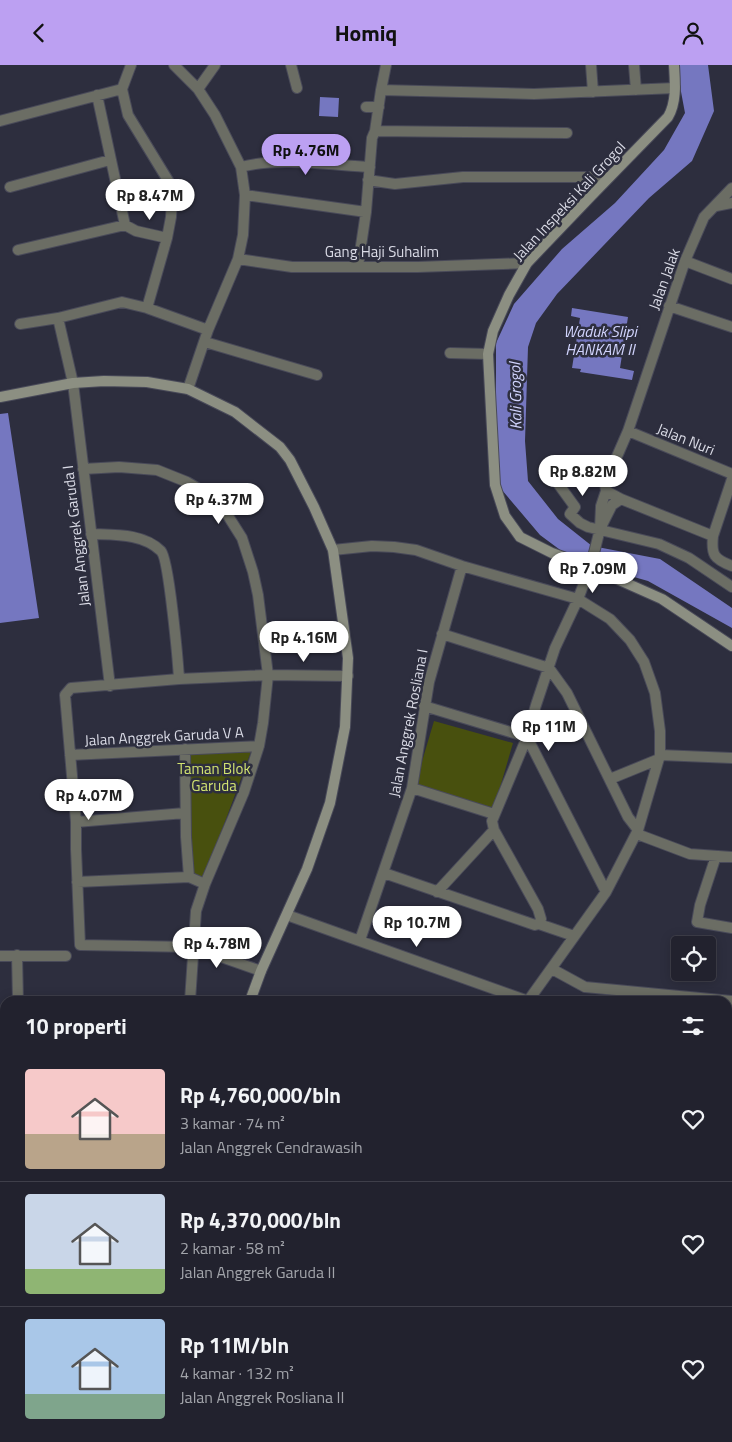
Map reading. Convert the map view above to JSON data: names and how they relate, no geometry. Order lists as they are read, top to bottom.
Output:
{
  "streets": {
    "street": [
      "Jalan Inspeksi Kali Grogol",
      "Gang Haji Suhalim",
      "Jalan Jalak",
      "Jalan Nuri",
      "Jalan Anggrek Garuda I",
      "Jalan Anggrek Rosliana I",
      "Jalan Anggrek Garuda V A"
    ]
  },
  "crossings": [
    ["Jalan Inspeksi Kali Grogol", "Gang Haji Suhalim"],
    ["Jalan Jalak", "Jalan Nuri"]
  ],
  "water": ["Waduk Slipi HANKAM II", "Kali Grogol"],
  "parks": ["Taman Blok Garuda"],
  "page": {
    "header": "Homiq",
    "price": [
      "Rp 4.76M",
      "Rp 8.47M",
      "Rp 8.82M",
      "Rp 4.37M",
      "Rp 7.09M",
      "Rp 4.16M",
      "Rp 11M",
      "Rp 4.07M",
      "Rp 10.7M",
      "Rp 4.78M"
    ],
    "heading": "10 properti",
    "list": [
      {
        "name": "Rp 4,760,000/bln",
        "note": "3 kamar · 74 m² · Jalan Anggrek Cendrawasih"
      },
      {
        "name": "Rp 4,370,000/bln",
        "note": "2 kamar · 58 m² · Jalan Anggrek Garuda II"
      },
      {
        "name": "Rp 11M/bln",
        "note": "4 kamar · 132 m² · Jalan Anggrek Rosliana II"
      }
    ]
  }
}
